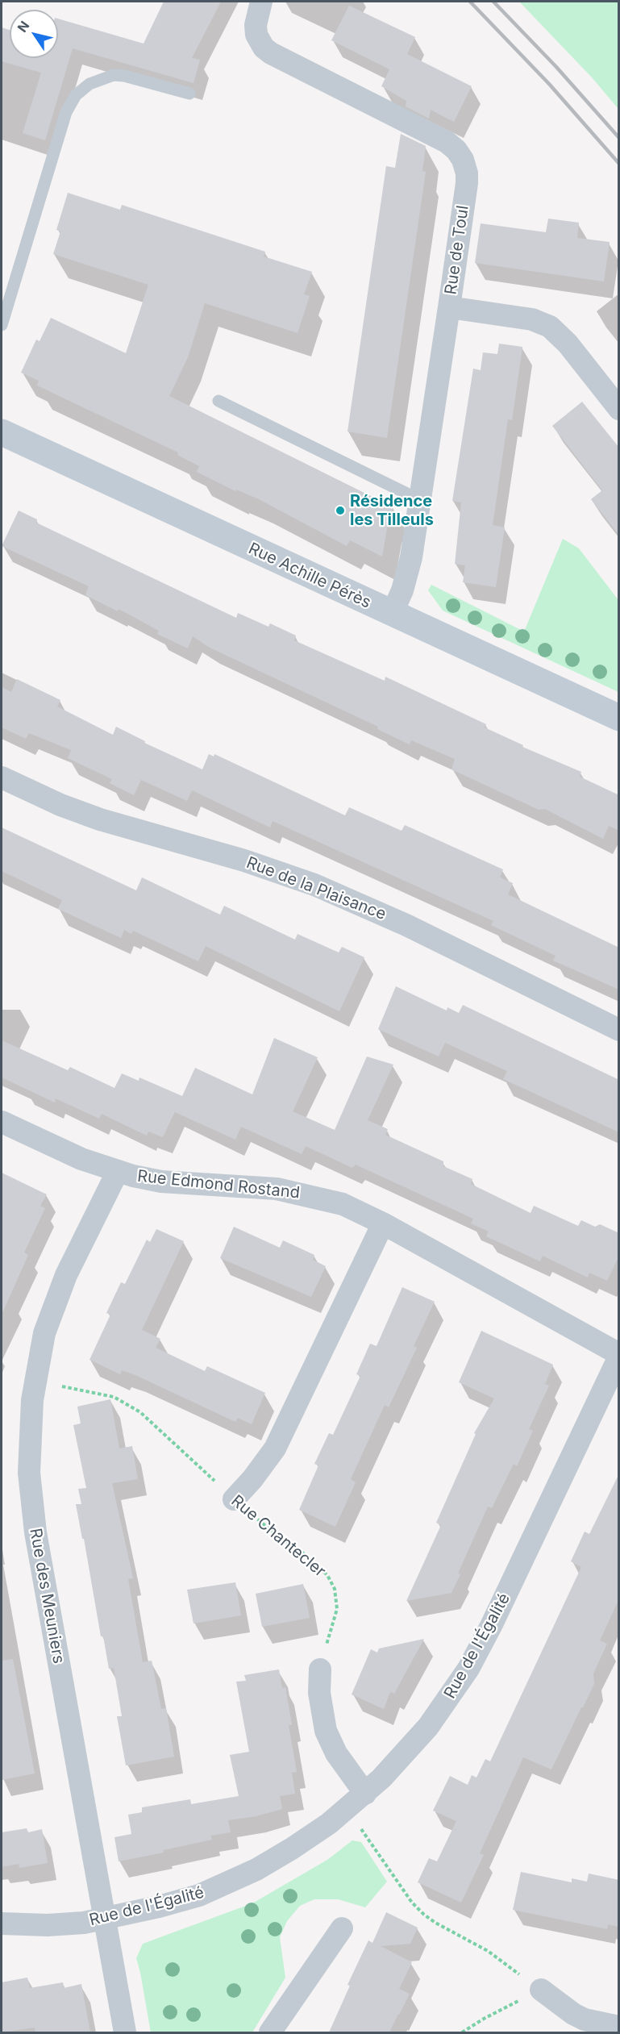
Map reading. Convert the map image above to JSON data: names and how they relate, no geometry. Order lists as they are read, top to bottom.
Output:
{
  "streets": {
    "street": [
      "Rue de Toul",
      "Rue Achille Pérès",
      "Rue de la Plaisance",
      "Rue Edmond Rostand",
      "Rue des Meuniers",
      "Rue de l'Égalité"
    ],
    "path": ["Rue Chantecler"]
  },
  "crossings": [
    ["Rue de Toul", "Rue Achille Pérès"],
    ["Rue Edmond Rostand", "Rue des Meuniers"],
    ["Rue Edmond Rostand", "Rue de l'Égalité"],
    ["Rue Chantecler", "Rue des Meuniers"],
    ["Rue des Meuniers", "Rue de l'Égalité"]
  ],
  "places": ["Résidence les Tilleuls"],
  "north": "top left"
}
